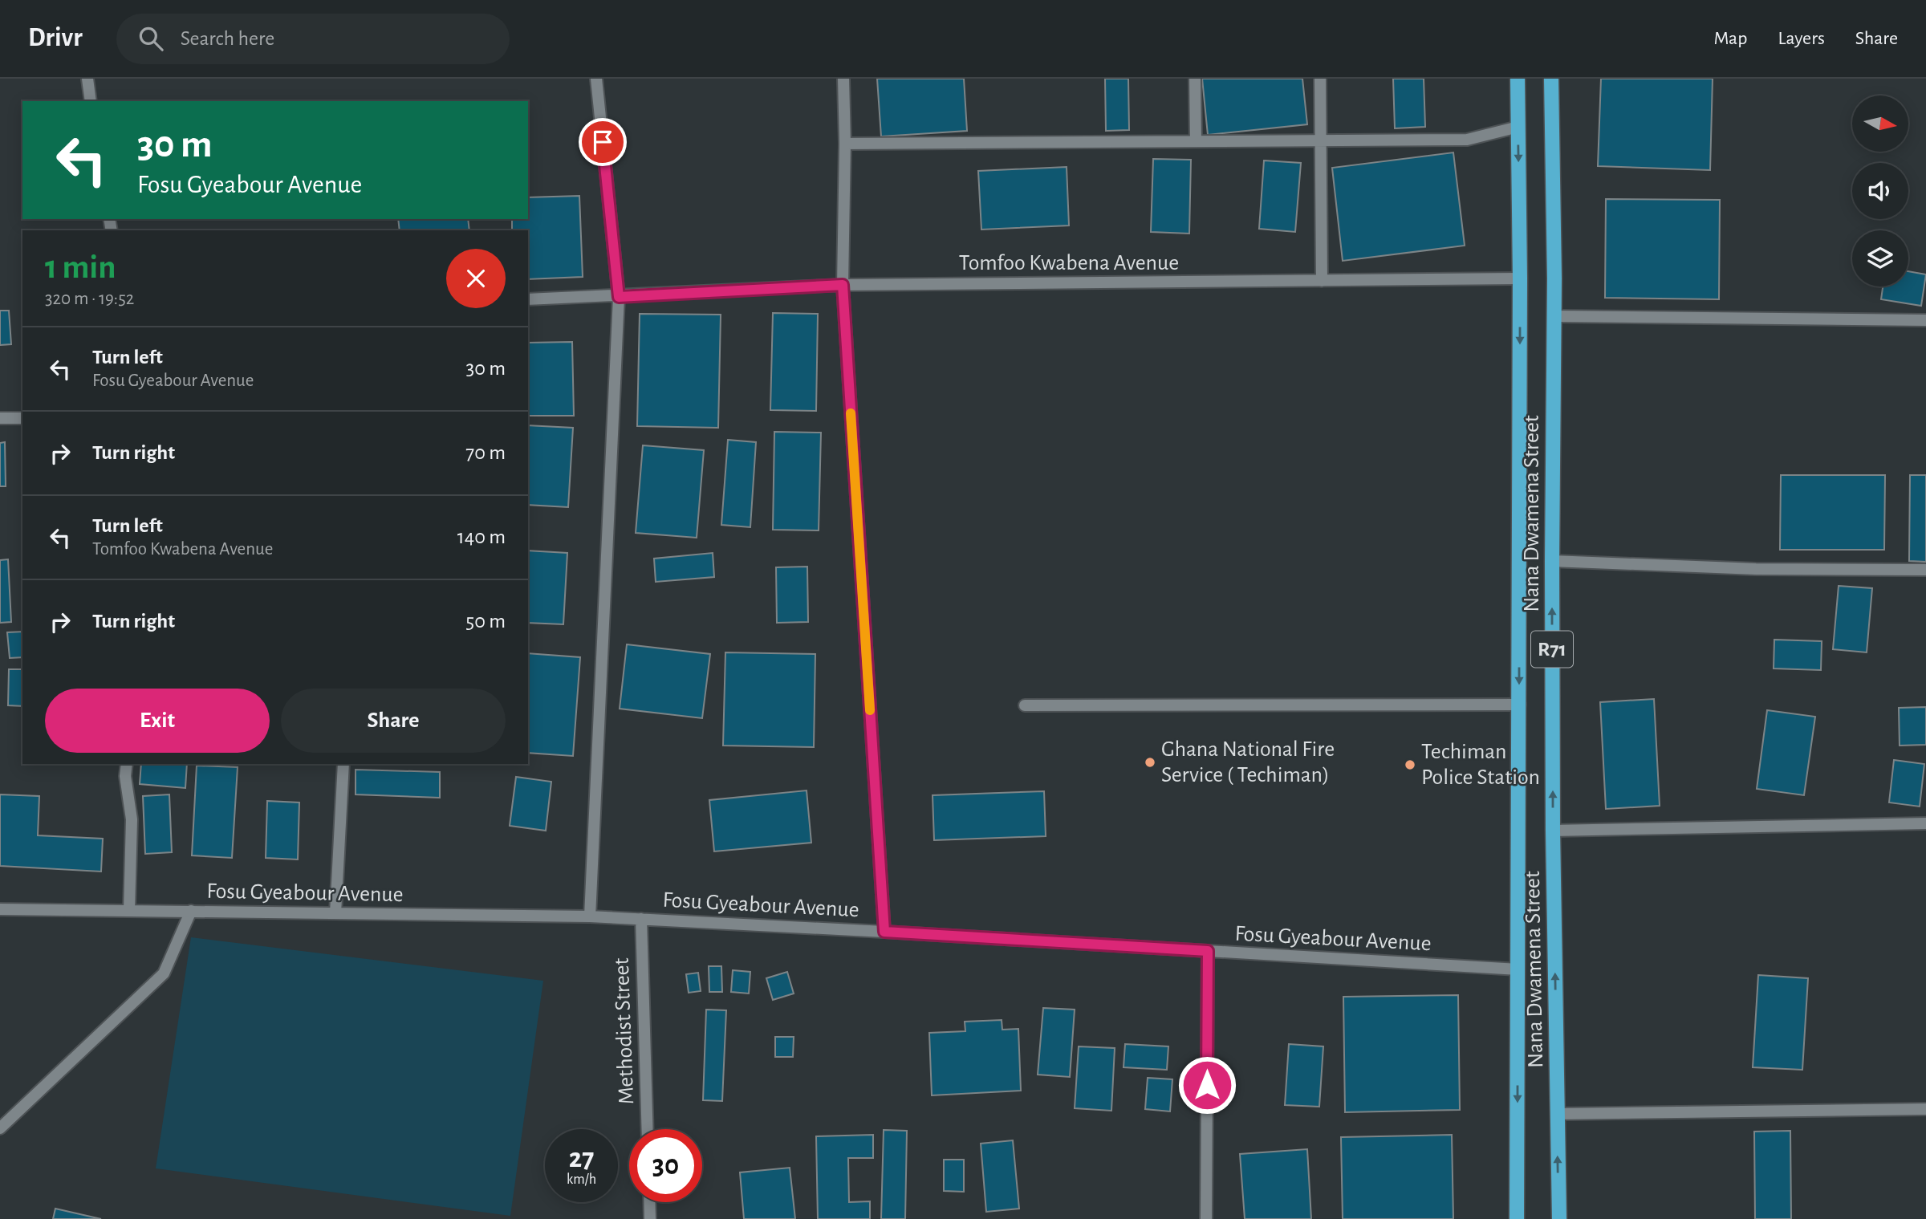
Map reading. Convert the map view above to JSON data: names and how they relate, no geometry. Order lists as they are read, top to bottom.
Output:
{
  "streets": {
    "main road": ["Nana Dwamena Street", "R71"],
    "street": ["Tomfoo Kwabena Avenue", "Fosu Gyeabour Avenue", "Methodist Street"]
  },
  "crossings": [
    ["Tomfoo Kwabena Avenue", "Nana Dwamena Street"],
    ["Nana Dwamena Street", "Fosu Gyeabour Avenue"],
    ["Fosu Gyeabour Avenue", "Methodist Street"]
  ],
  "places": ["Ghana National Fire Service ( Techiman)", "Techiman Police Station"],
  "north": "right",
  "page": {
    "header": "Drivr",
    "search": "Search here",
    "nav": ["Map", "Layers", "Share"],
    "turn": ["30 m", "Fosu Gyeabour Avenue"],
    "heading": ["1 min", "320 m · 19:52"],
    "list": [
      {
        "name": "Turn left",
        "note": "Fosu Gyeabour Avenue",
        "value": "30 m"
      },
      {
        "name": "Turn right",
        "value": "70 m"
      },
      {
        "name": "Turn left",
        "note": "Tomfoo Kwabena Avenue",
        "value": "140 m"
      },
      {
        "name": "Turn right",
        "value": "50 m"
      }
    ],
    "buttons": ["Exit", "Share"],
    "speed": "27 km/h",
    "limit": "30"
  }
}
